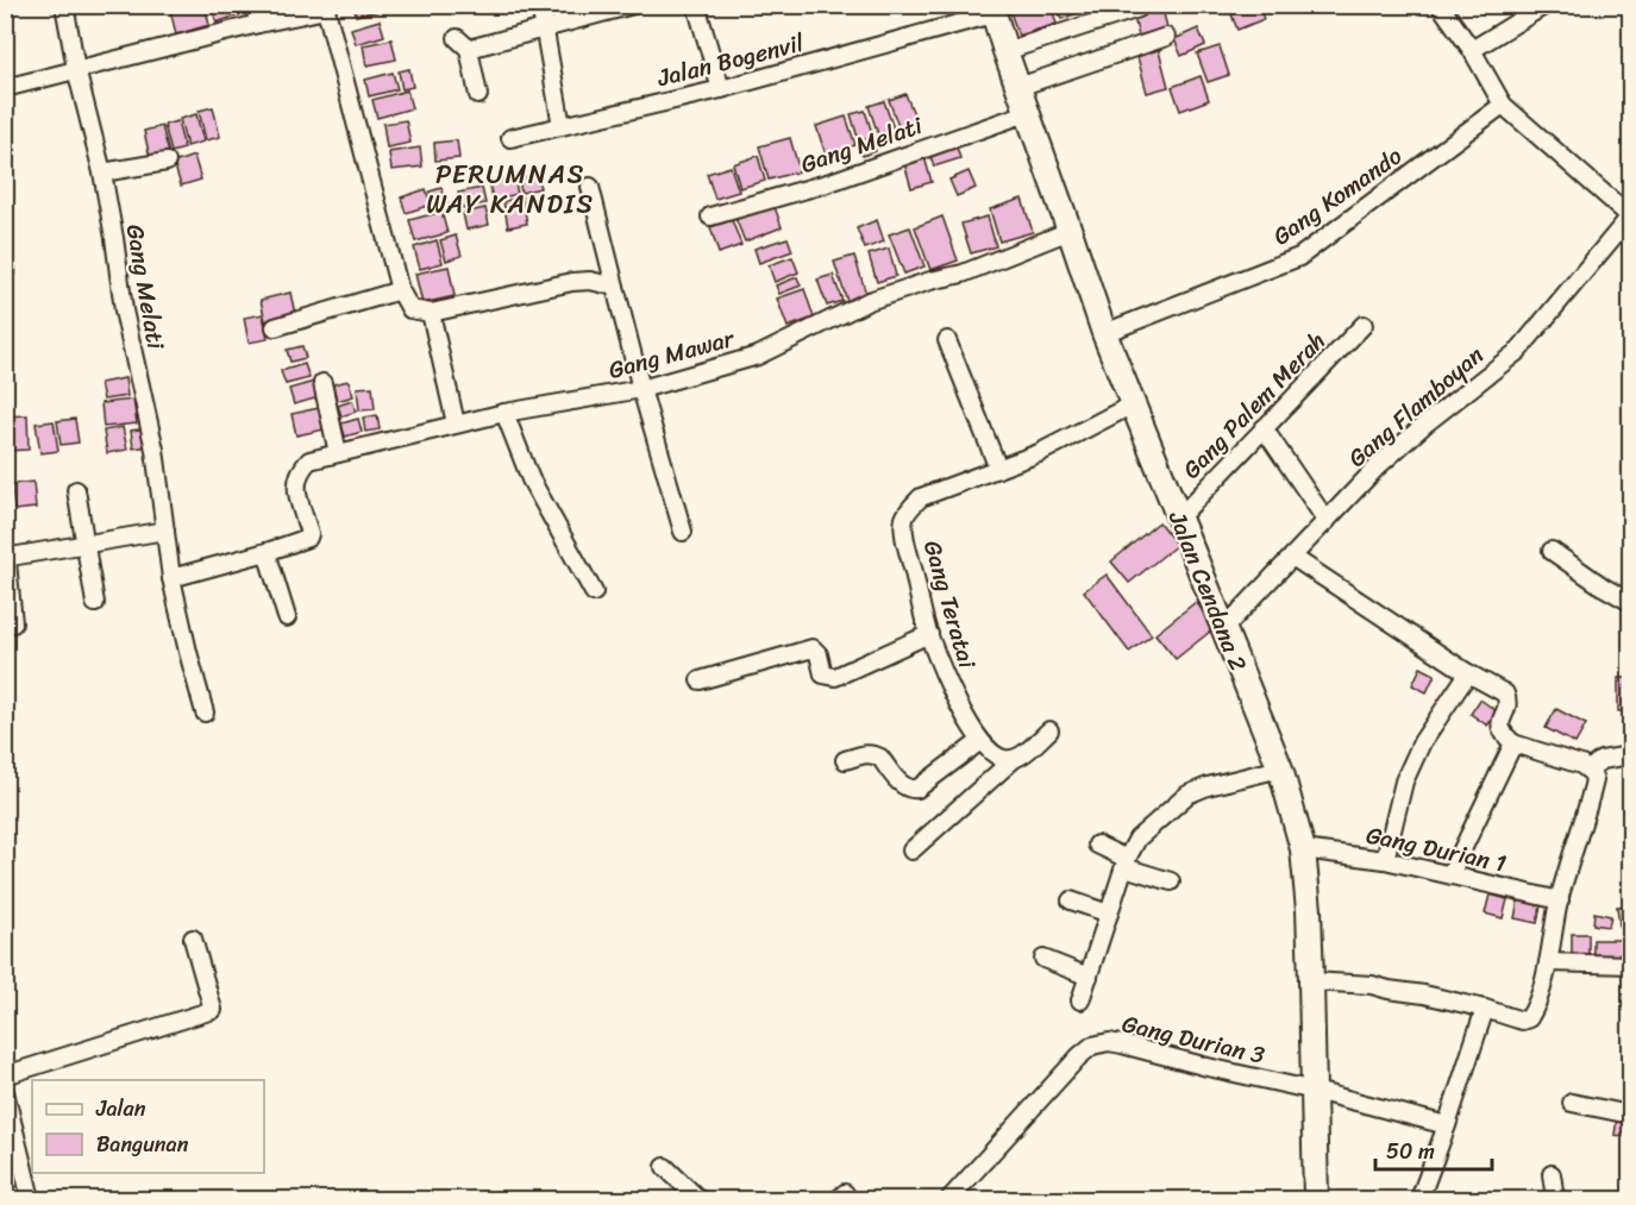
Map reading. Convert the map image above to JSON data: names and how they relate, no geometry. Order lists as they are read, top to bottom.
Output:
{
  "streets": {
    "street": [
      "Jalan Bogenvil",
      "Gang Melati",
      "Gang Komando",
      "Gang Mawar",
      "Gang Palem Merah",
      "Gang Flamboyan",
      "Jalan Cendana 2",
      "Gang Teratai",
      "Gang Durian 1",
      "Gang Durian 3"
    ]
  },
  "crossings": [
    ["Jalan Bogenvil", "Jalan Cendana 2"],
    ["Gang Melati", "Jalan Cendana 2"],
    ["Gang Komando", "Gang Flamboyan"],
    ["Gang Komando", "Jalan Cendana 2"],
    ["Gang Mawar", "Jalan Cendana 2"],
    ["Gang Palem Merah", "Jalan Cendana 2"],
    ["Gang Flamboyan", "Jalan Cendana 2"],
    ["Jalan Cendana 2", "Gang Teratai"],
    ["Jalan Cendana 2", "Gang Durian 1"],
    ["Jalan Cendana 2", "Gang Durian 3"]
  ],
  "districts": ["PERUMNAS WAY KANDIS"],
  "legend": ["Jalan", "Bangunan"],
  "scale_bar": "50 m"
}
